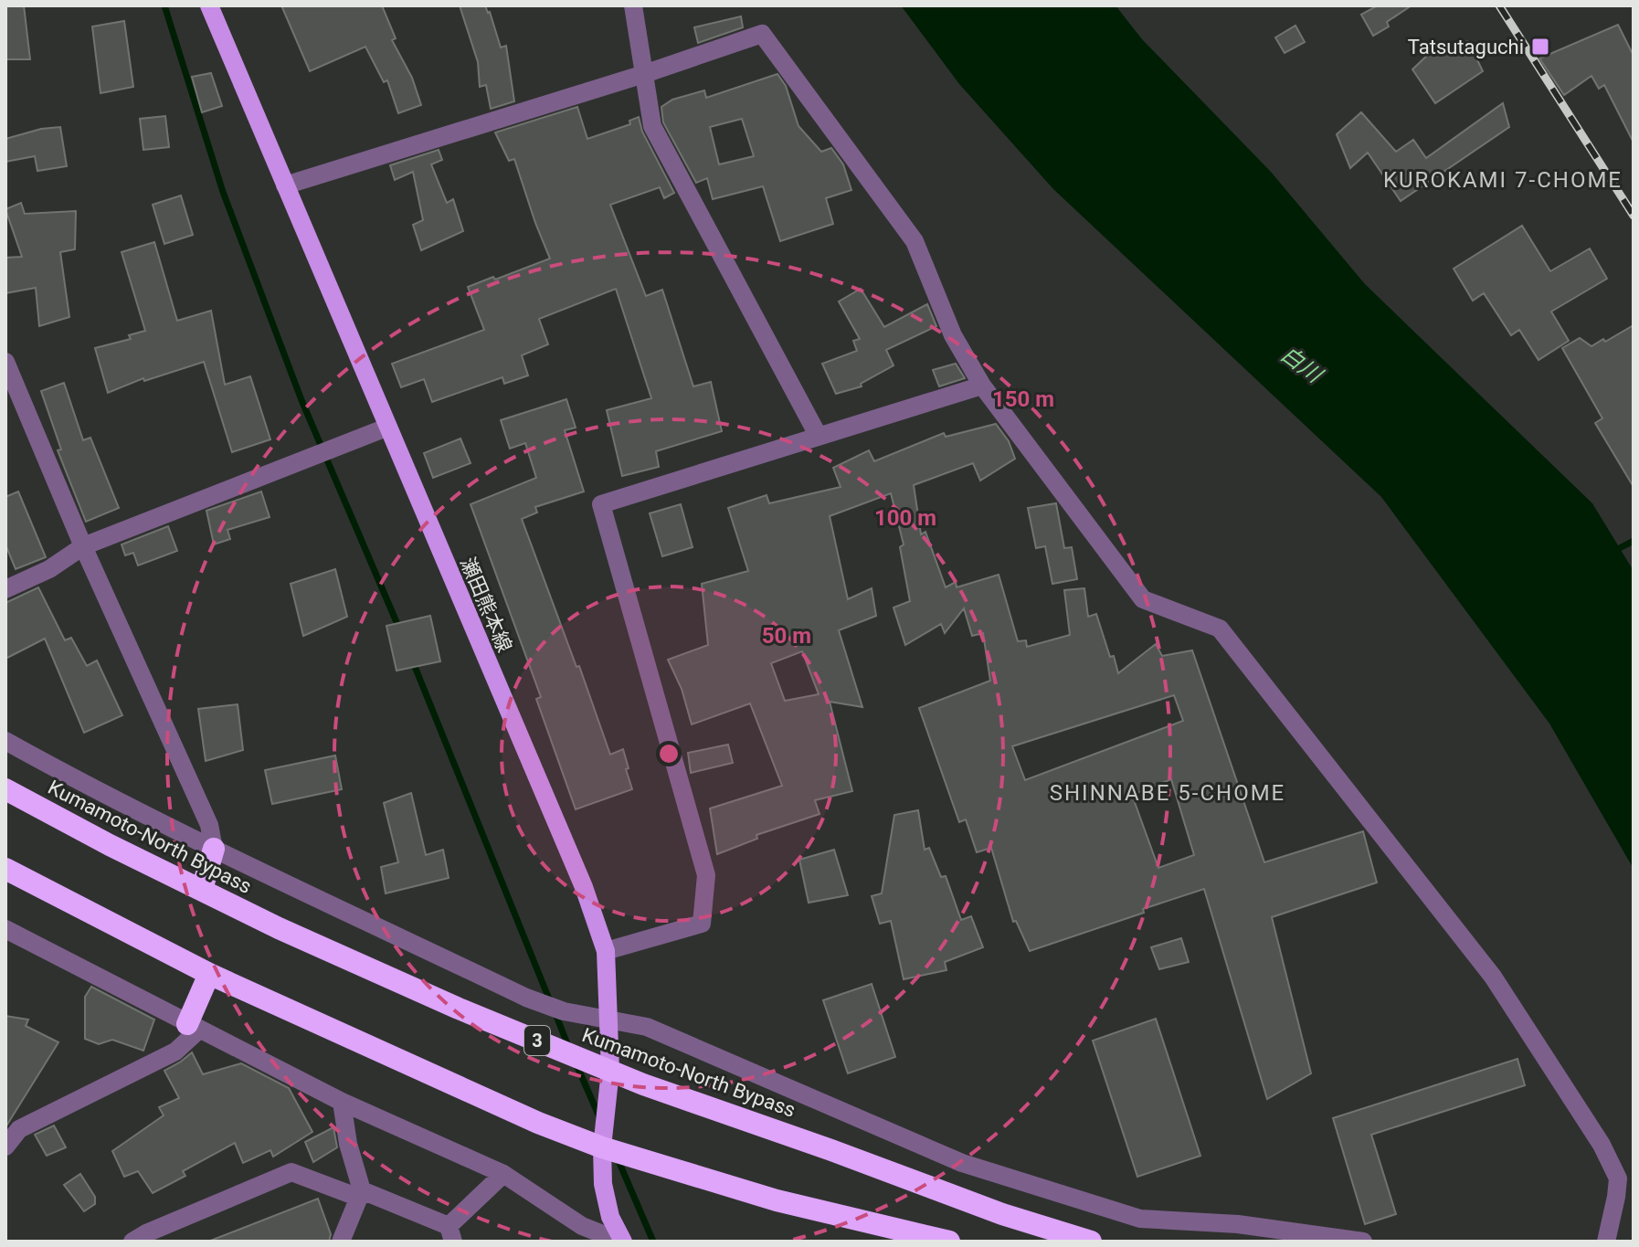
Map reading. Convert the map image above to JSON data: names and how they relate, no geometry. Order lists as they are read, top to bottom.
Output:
{
  "streets": {
    "highway": ["Kumamoto-North Bypass", "3"],
    "main road": ["瀬田熊本線"]
  },
  "crossings": [
    ["瀬田熊本線", "Kumamoto-North Bypass"]
  ],
  "districts": ["KUROKAMI 7-CHOME", "SHINNABE 5-CHOME"],
  "water": ["白川"],
  "places": {
    "transit": ["Tatsutaguchi"]
  },
  "rings": ["150 m", "100 m", "50 m"]
}
